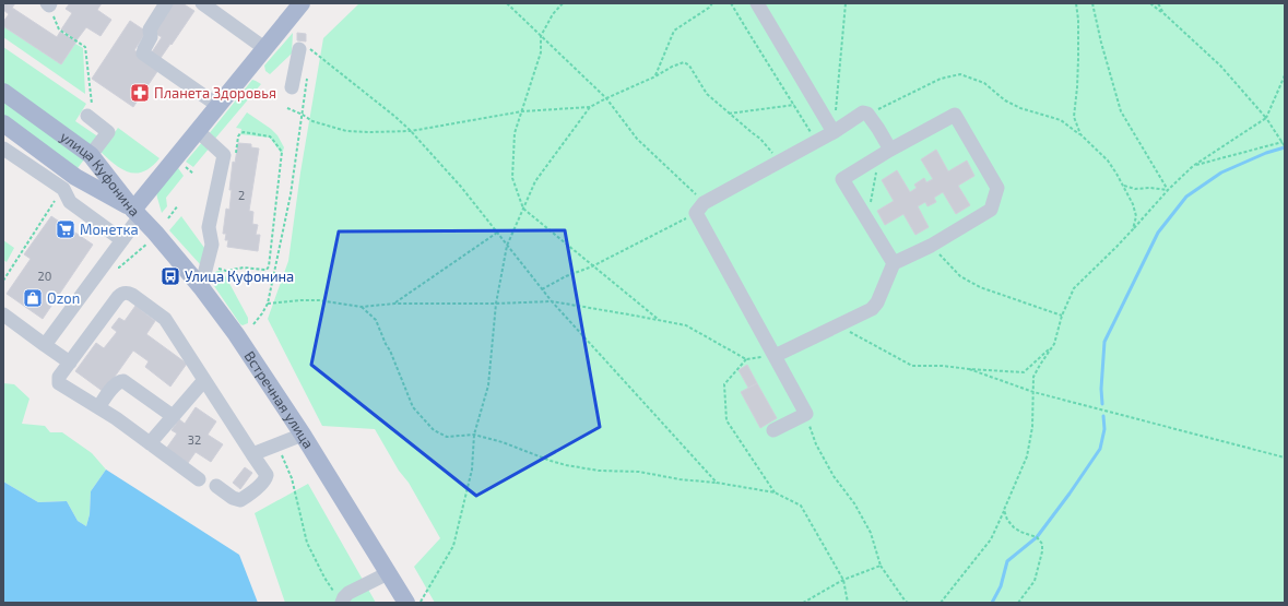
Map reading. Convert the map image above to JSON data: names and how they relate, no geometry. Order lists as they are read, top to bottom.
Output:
{
  "streets": {
    "main road": ["улица Куфонина", "Встречная улица"]
  },
  "crossings": [
    ["улица Куфонина", "Встречная улица"]
  ],
  "places": {
    "pharmacy": ["Планета Здоровья"],
    "supermarket": ["Монетка"],
    "bus stop": ["Улица Куфонина"],
    "shop": ["Ozon"]
  },
  "house_numbers": ["2", "20", "32"]
}
